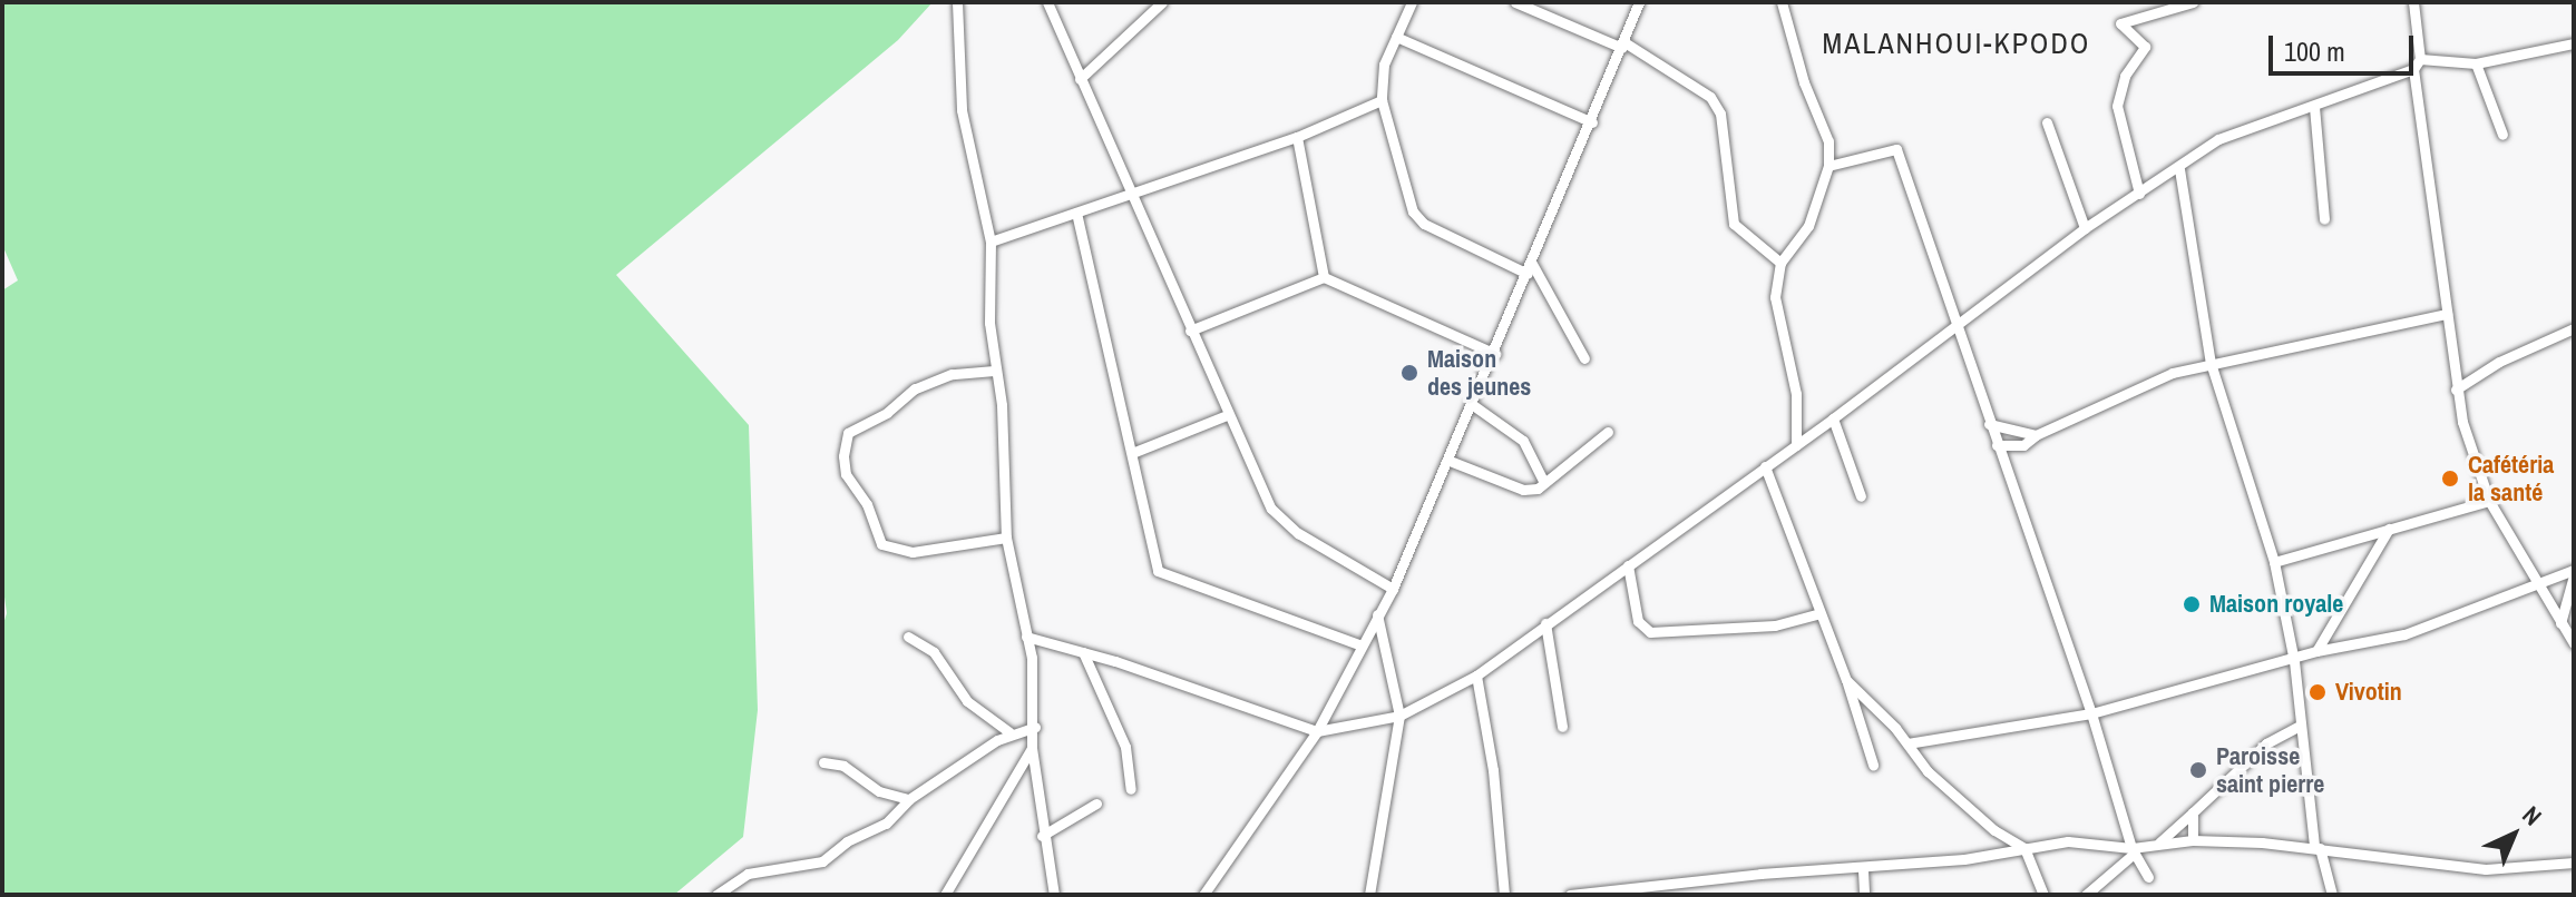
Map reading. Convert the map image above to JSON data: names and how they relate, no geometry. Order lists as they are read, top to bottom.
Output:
{
  "districts": ["MALANHOUI-KPODO"],
  "places": [
    "Maison des jeunes",
    "Cafétéria la santé",
    "Maison royale",
    "Vivotin",
    "Paroisse saint pierre"
  ],
  "scale_bar": "100 m",
  "north": "top right"
}
